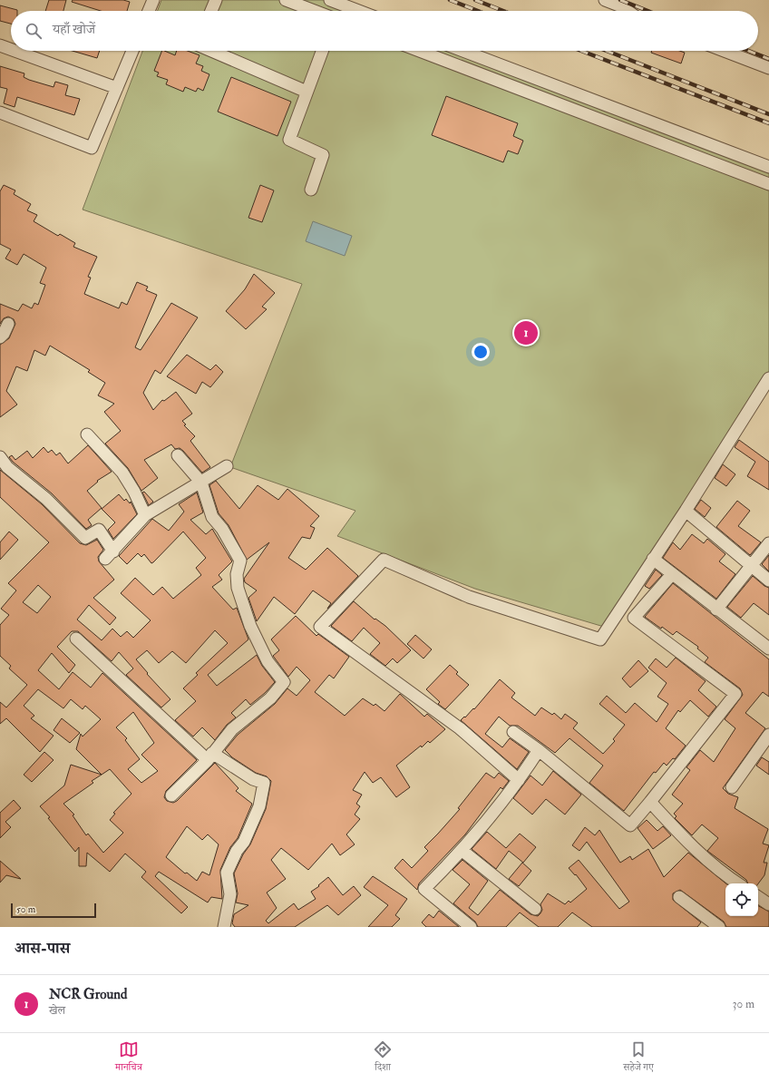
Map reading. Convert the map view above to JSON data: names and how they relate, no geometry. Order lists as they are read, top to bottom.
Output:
{
  "scale_bar": "50 m",
  "page": {
    "search": "यहाँ खोजें",
    "pins": "1",
    "scale": "50 m",
    "heading": "आस-पास",
    "list": [
      {
        "mark": "1",
        "name": "NCR Ground",
        "note": "खेल",
        "value": "30 m"
      }
    ],
    "nav": ["मानचित्र", "दिशा", "सहेजे गए"]
  }
}
